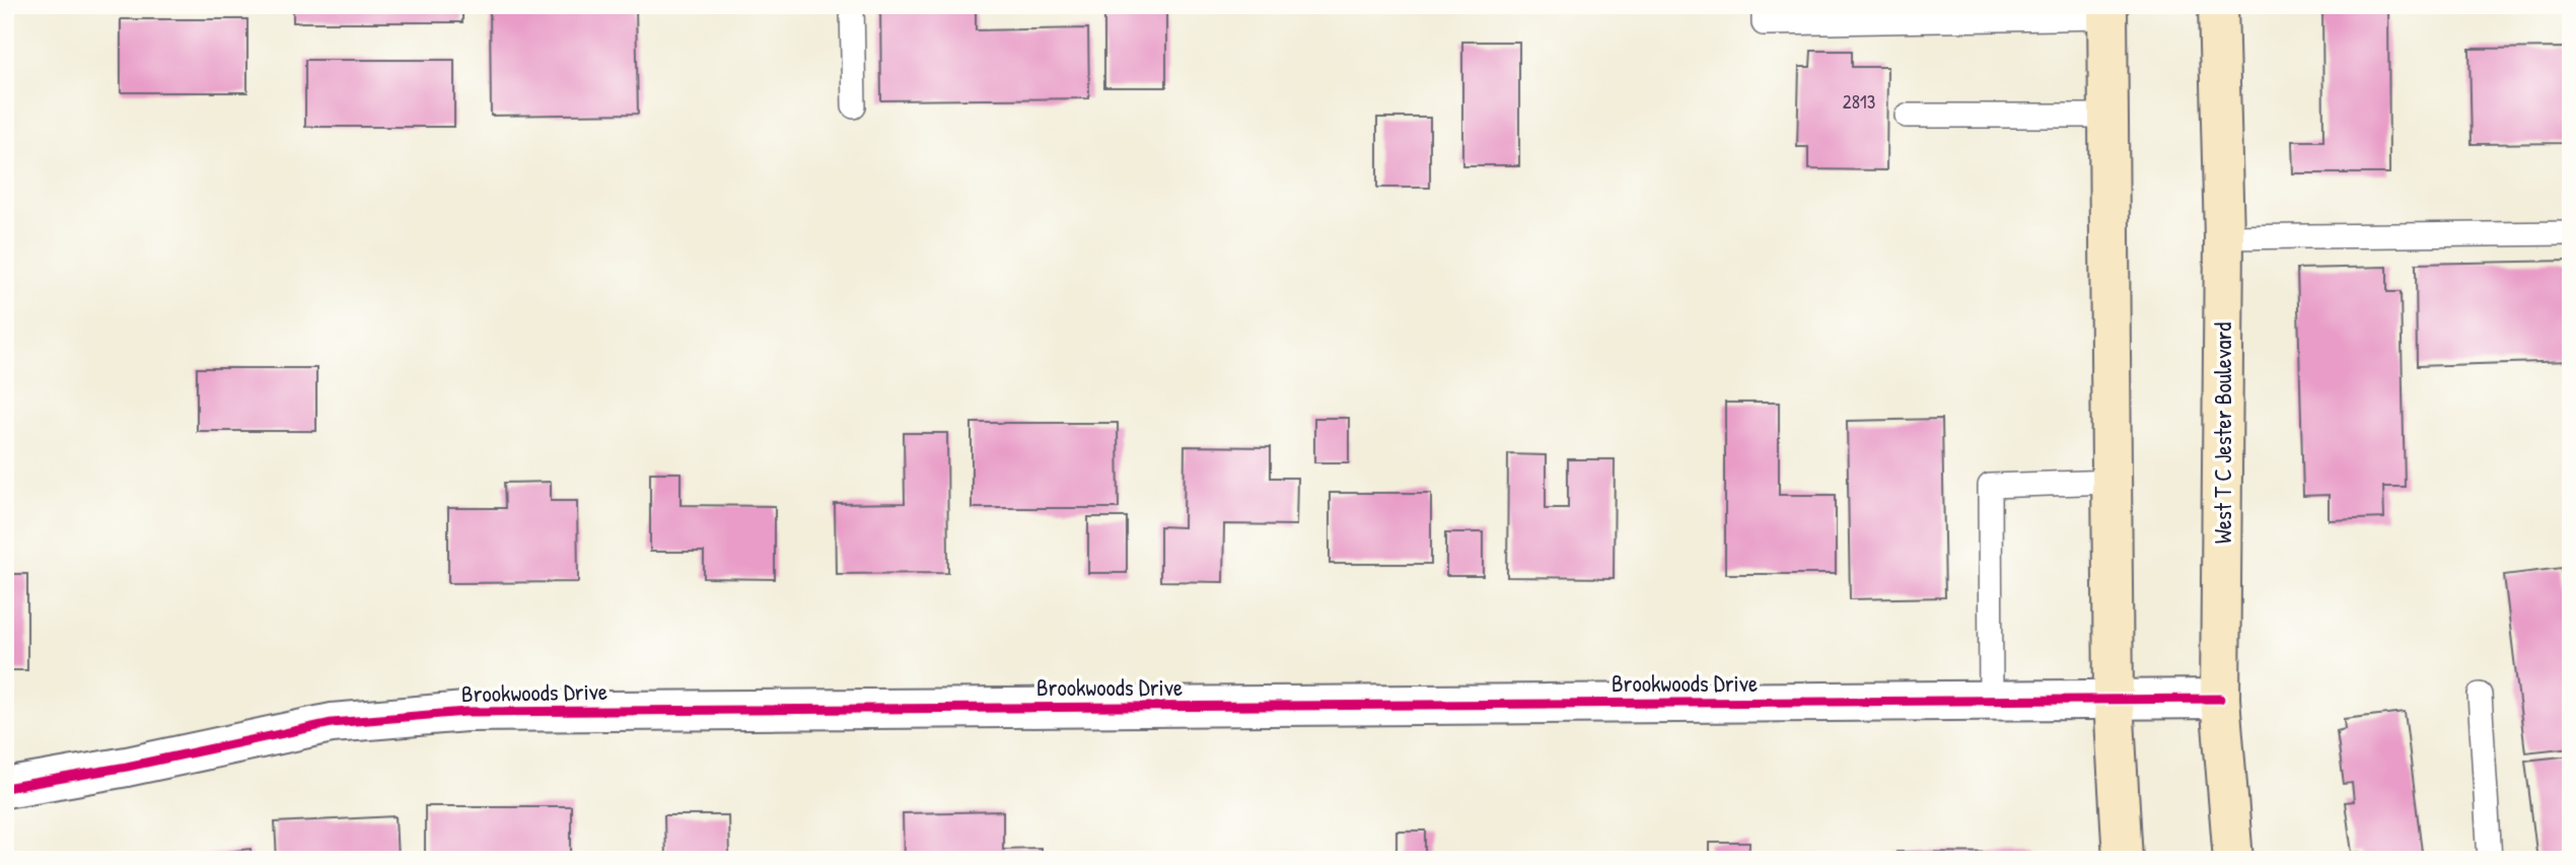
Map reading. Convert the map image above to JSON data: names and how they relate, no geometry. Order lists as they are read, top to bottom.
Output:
{
  "streets": {
    "main road": ["West T C Jester Boulevard"],
    "street": ["Brookwoods Drive"]
  },
  "crossings": [
    ["West T C Jester Boulevard", "Brookwoods Drive"]
  ],
  "house_numbers": ["2813"]
}
